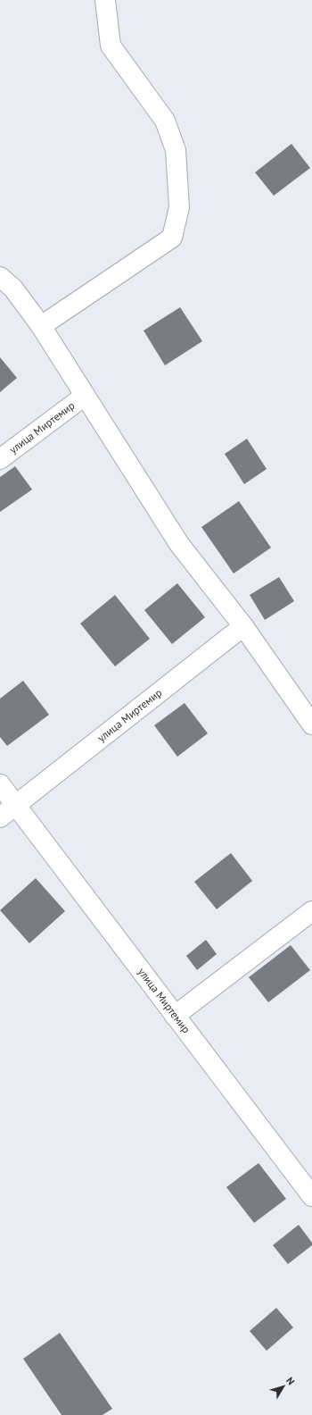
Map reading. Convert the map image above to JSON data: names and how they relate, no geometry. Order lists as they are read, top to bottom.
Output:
{
  "streets": {
    "street": ["улица Миртемир"]
  },
  "north": "top right"
}
